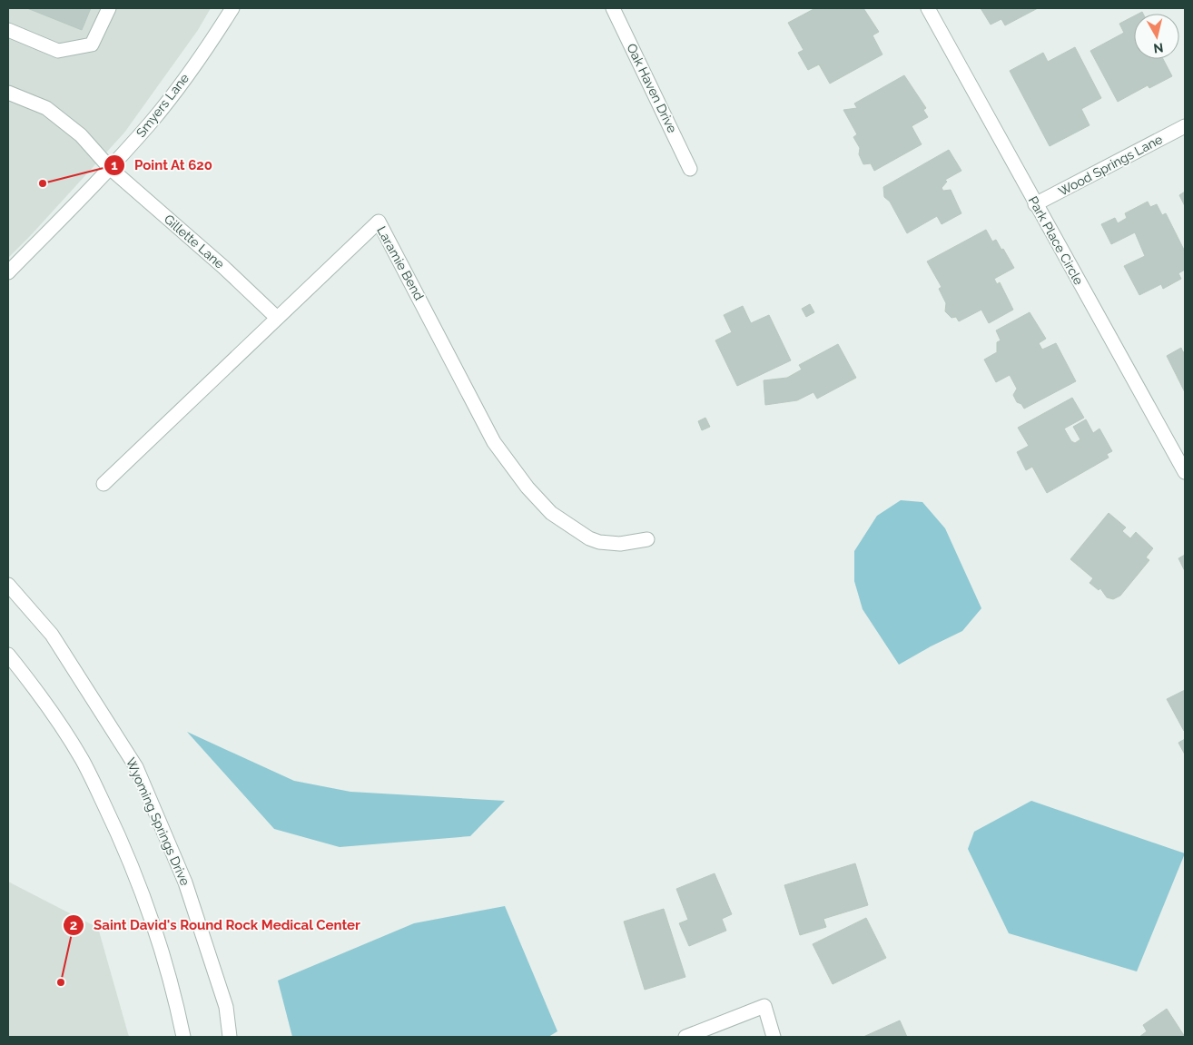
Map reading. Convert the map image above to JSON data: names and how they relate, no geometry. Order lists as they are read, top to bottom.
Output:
{
  "streets": {
    "street": [
      "Oak Haven Drive",
      "Smyers Lane",
      "Wood Springs Lane",
      "Park Place Circle",
      "Gillette Lane",
      "Laramie Bend",
      "Wyoming Springs Drive"
    ]
  },
  "crossings": [
    ["Smyers Lane", "Gillette Lane"],
    ["Wood Springs Lane", "Park Place Circle"],
    ["Gillette Lane", "Laramie Bend"]
  ],
  "places": ["Point At 620", "Saint David's Round Rock Medical Center"],
  "north": "bottom"
}
